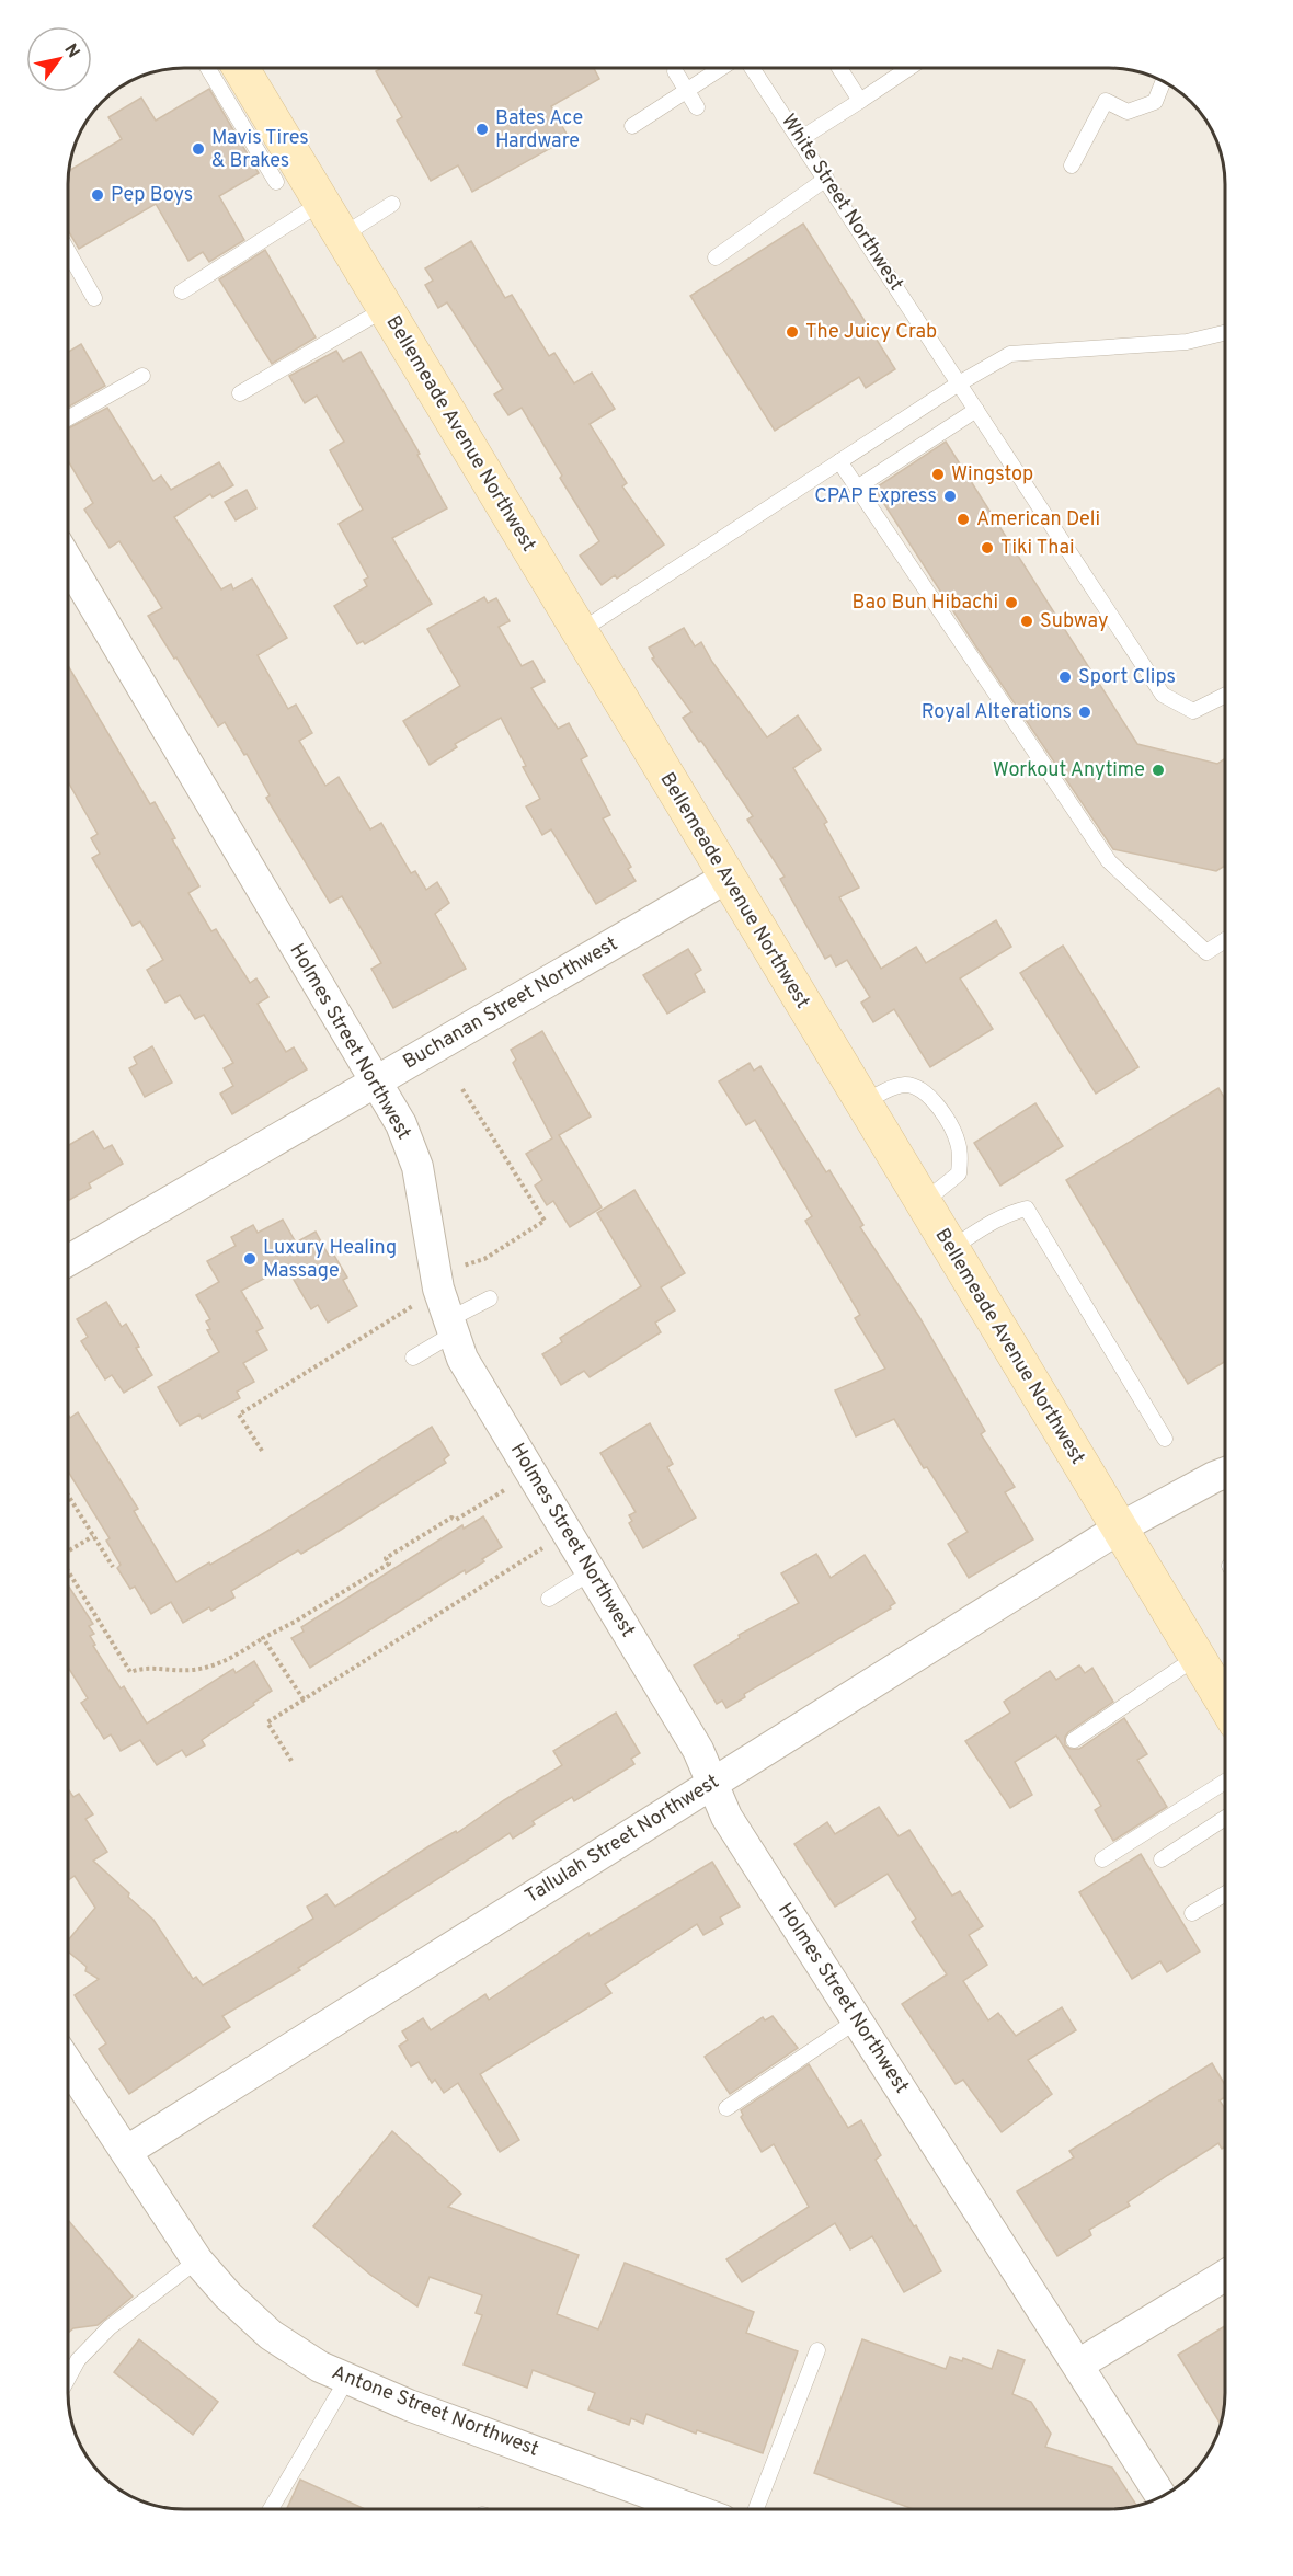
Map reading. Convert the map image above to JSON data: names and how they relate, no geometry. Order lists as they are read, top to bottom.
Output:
{
  "streets": {
    "street": [
      "Bellemeade Avenue Northwest",
      "Buchanan Street Northwest",
      "Holmes Street Northwest",
      "Tallulah Street Northwest",
      "Antone Street Northwest"
    ],
    "lane": ["White Street Northwest"]
  },
  "crossings": [
    ["Bellemeade Avenue Northwest", "Buchanan Street Northwest"],
    ["Bellemeade Avenue Northwest", "Tallulah Street Northwest"],
    ["Buchanan Street Northwest", "Holmes Street Northwest"],
    ["Holmes Street Northwest", "Tallulah Street Northwest"],
    ["Tallulah Street Northwest", "Antone Street Northwest"]
  ],
  "places": [
    "Bates Ace Hardware",
    "Mavis Tires & Brakes",
    "Pep Boys",
    "The Juicy Crab",
    "Wingstop",
    "CPAP Express",
    "American Deli",
    "Tiki Thai",
    "Bao Bun Hibachi",
    "Subway",
    "Sport Clips",
    "Royal Alterations",
    "Workout Anytime",
    "Luxury Healing Massage"
  ],
  "north": "top right"
}
